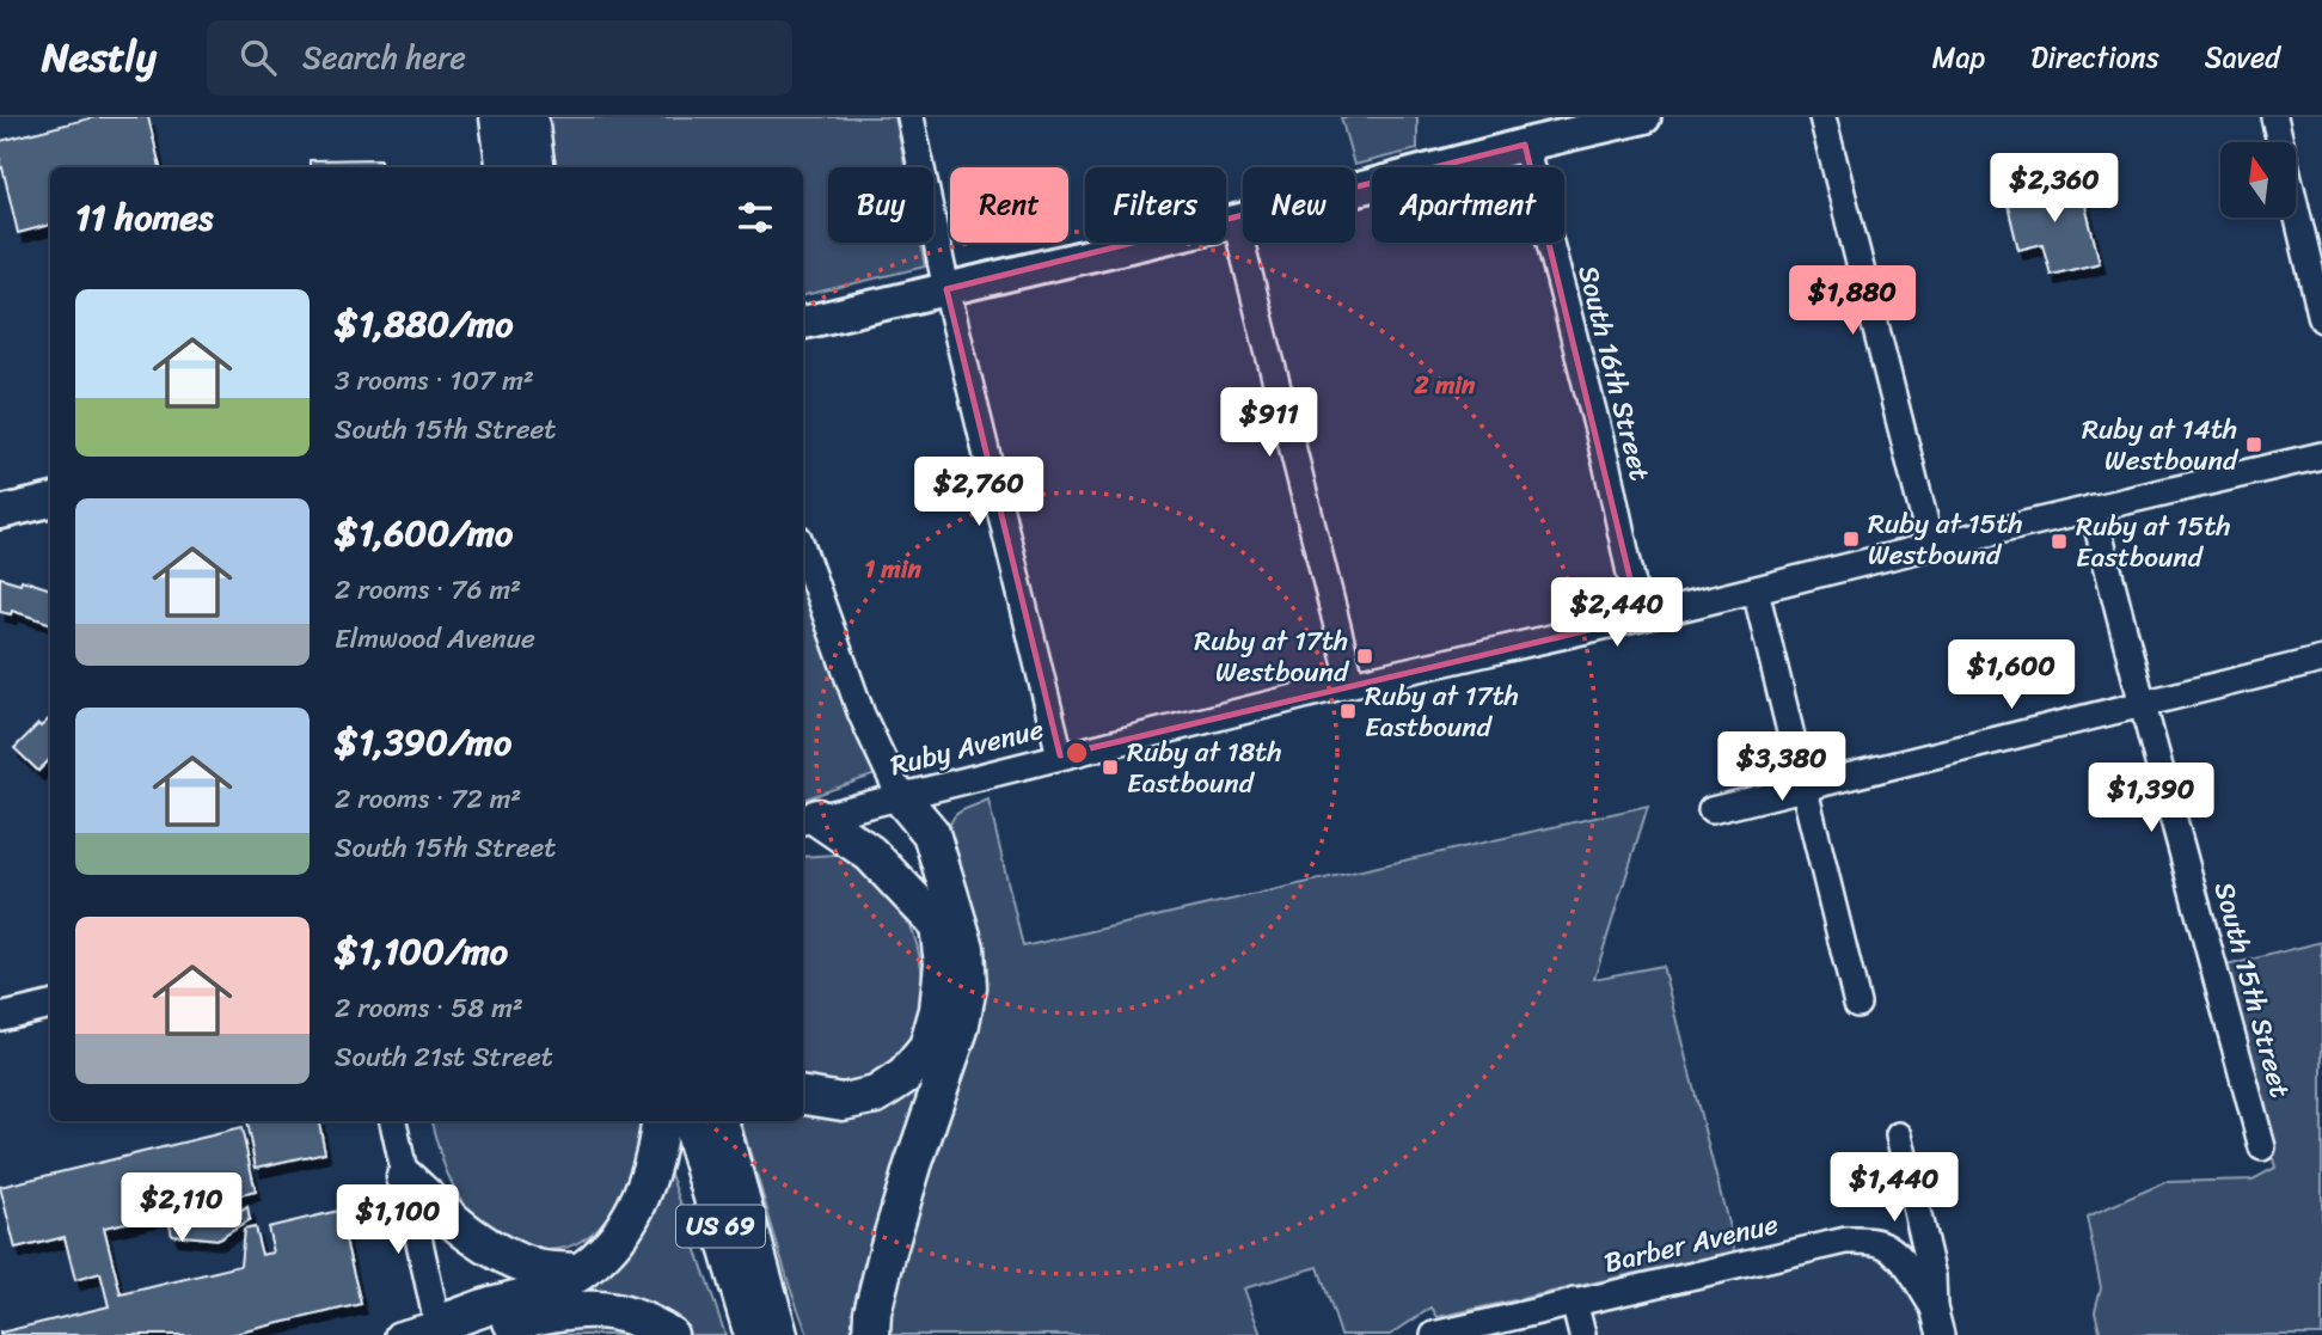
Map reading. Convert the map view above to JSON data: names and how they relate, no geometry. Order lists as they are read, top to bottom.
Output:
{
  "streets": {
    "highway": ["US 69"],
    "street": [
      "South 16th Street",
      "Ruby Avenue",
      "South 15th Street",
      "Barber Avenue"
    ]
  },
  "crossings": [
    ["South 16th Street", "Ruby Avenue"],
    ["Ruby Avenue", "South 15th Street"]
  ],
  "places": {
    "transit": [
      "Ruby at 14th Westbound",
      "Ruby at 15th Westbound",
      "Ruby at 15th Eastbound",
      "Ruby at 17th Westbound",
      "Ruby at 17th Eastbound",
      "Ruby at 18th Eastbound"
    ]
  },
  "north": "top",
  "page": {
    "header": "Nestly",
    "search": "Search here",
    "nav": ["Map", "Directions", "Saved"],
    "price": [
      "$2,360",
      "$1,880",
      "$911",
      "$2,760",
      "$2,440",
      "$1,600",
      "$3,380",
      "$1,390",
      "$1,440",
      "$2,110",
      "$1,100"
    ],
    "chip": [
      "Buy",
      "Rent",
      "Filters",
      "New",
      "Apartment"
    ],
    "heading": "11 homes",
    "list": [
      {
        "name": "$1,880/mo",
        "note": "3 rooms · 107 m² · South 15th Street"
      },
      {
        "name": "$1,600/mo",
        "note": "2 rooms · 76 m² · Elmwood Avenue"
      },
      {
        "name": "$1,390/mo",
        "note": "2 rooms · 72 m² · South 15th Street"
      },
      {
        "name": "$1,100/mo",
        "note": "2 rooms · 58 m² · South 21st Street"
      }
    ]
  },
  "rings": ["2 min", "1 min"]
}
